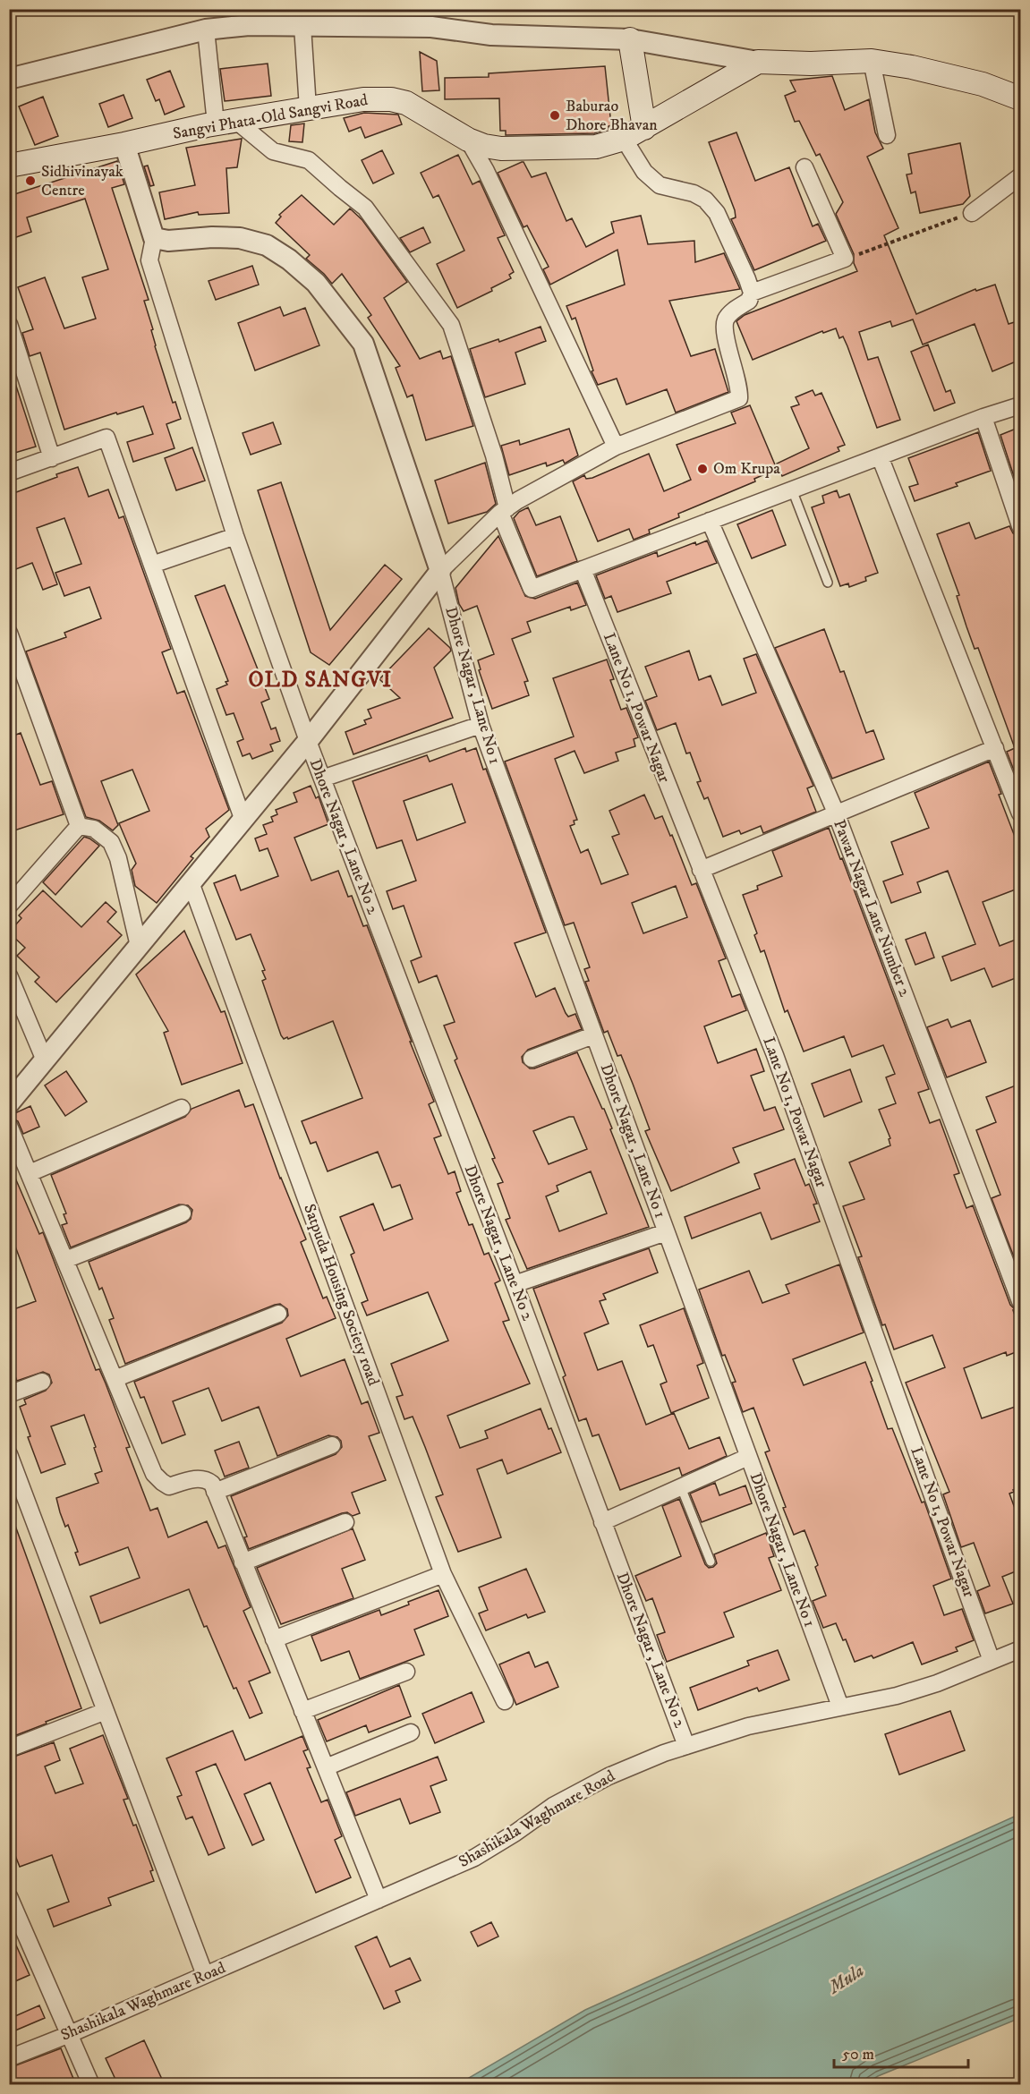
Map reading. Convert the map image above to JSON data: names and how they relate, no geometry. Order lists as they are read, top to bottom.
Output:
{
  "streets": {
    "main road": ["Sangvi Phata-Old Sangvi Road"],
    "street": [
      "Dhore Nagar , Lane No 1",
      "Lane No 1, Powar Nagar",
      "Dhore Nagar , Lane No 2",
      "Pawar Nagar Lane Number 2",
      "Satpuda Housing Society road",
      "Shashikala Waghmare Road"
    ]
  },
  "crossings": [
    ["Dhore Nagar , Lane No 1", "Shashikala Waghmare Road"],
    ["Lane No 1, Powar Nagar", "Shashikala Waghmare Road"],
    ["Dhore Nagar , Lane No 2", "Shashikala Waghmare Road"]
  ],
  "districts": ["OLD SANGVI"],
  "water": ["Mula"],
  "places": ["Baburao Dhore Bhavan", "Sidhivinayak Centre", "Om Krupa"],
  "scale_bar": "50 m"
}
